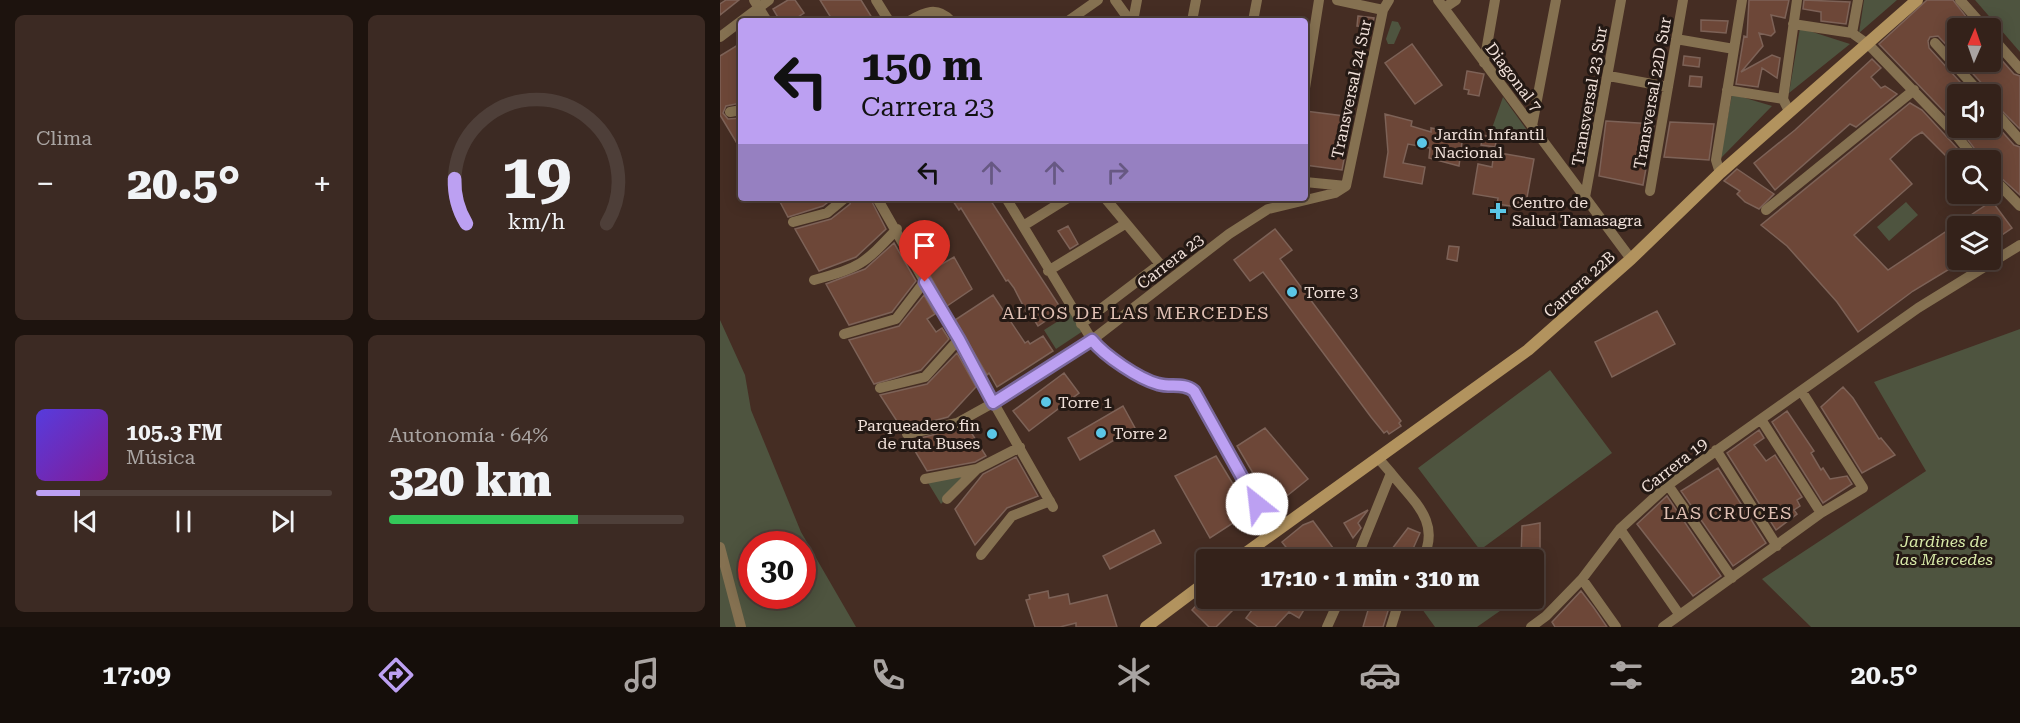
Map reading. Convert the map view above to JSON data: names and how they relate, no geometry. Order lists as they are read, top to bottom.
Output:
{
  "streets": {
    "street": [
      "Diagonal 7",
      "Transversal 24 Sur",
      "Transversal 22D Sur",
      "Transversal 23 Sur",
      "Carrera 23",
      "Carrera 22B",
      "Carrera 19"
    ]
  },
  "crossings": [
    ["Diagonal 7", "Transversal 23 Sur"],
    ["Diagonal 7", "Carrera 22B"],
    ["Transversal 24 Sur", "Carrera 23"]
  ],
  "districts": ["ALTOS DE LAS MERCEDES", "LAS CRUCES"],
  "parks": ["Jardines de las Mercedes"],
  "places": {
    "other": [
      "Jardín Infantil Nacional",
      "Torre 3",
      "Torre 1",
      "Torre 2",
      "Parqueadero fin de ruta Buses"
    ],
    "health": ["Centro de Salud Tamasagra"]
  },
  "north": "top",
  "page": {
    "tile": [
      "Clima",
      ["Autonomía · 64%", "320 km"]
    ],
    "turn": ["150 m", "Carrera 23"],
    "heat": ["−", "20.5°", "+"],
    "song": ["105.3 FM", "Música"],
    "limit": "30",
    "trip": "17:10 · 1 min · 310 m",
    "tabs": ["17:09", "20.5°"],
    "gauge": ["19", "km/h"]
  }
}
